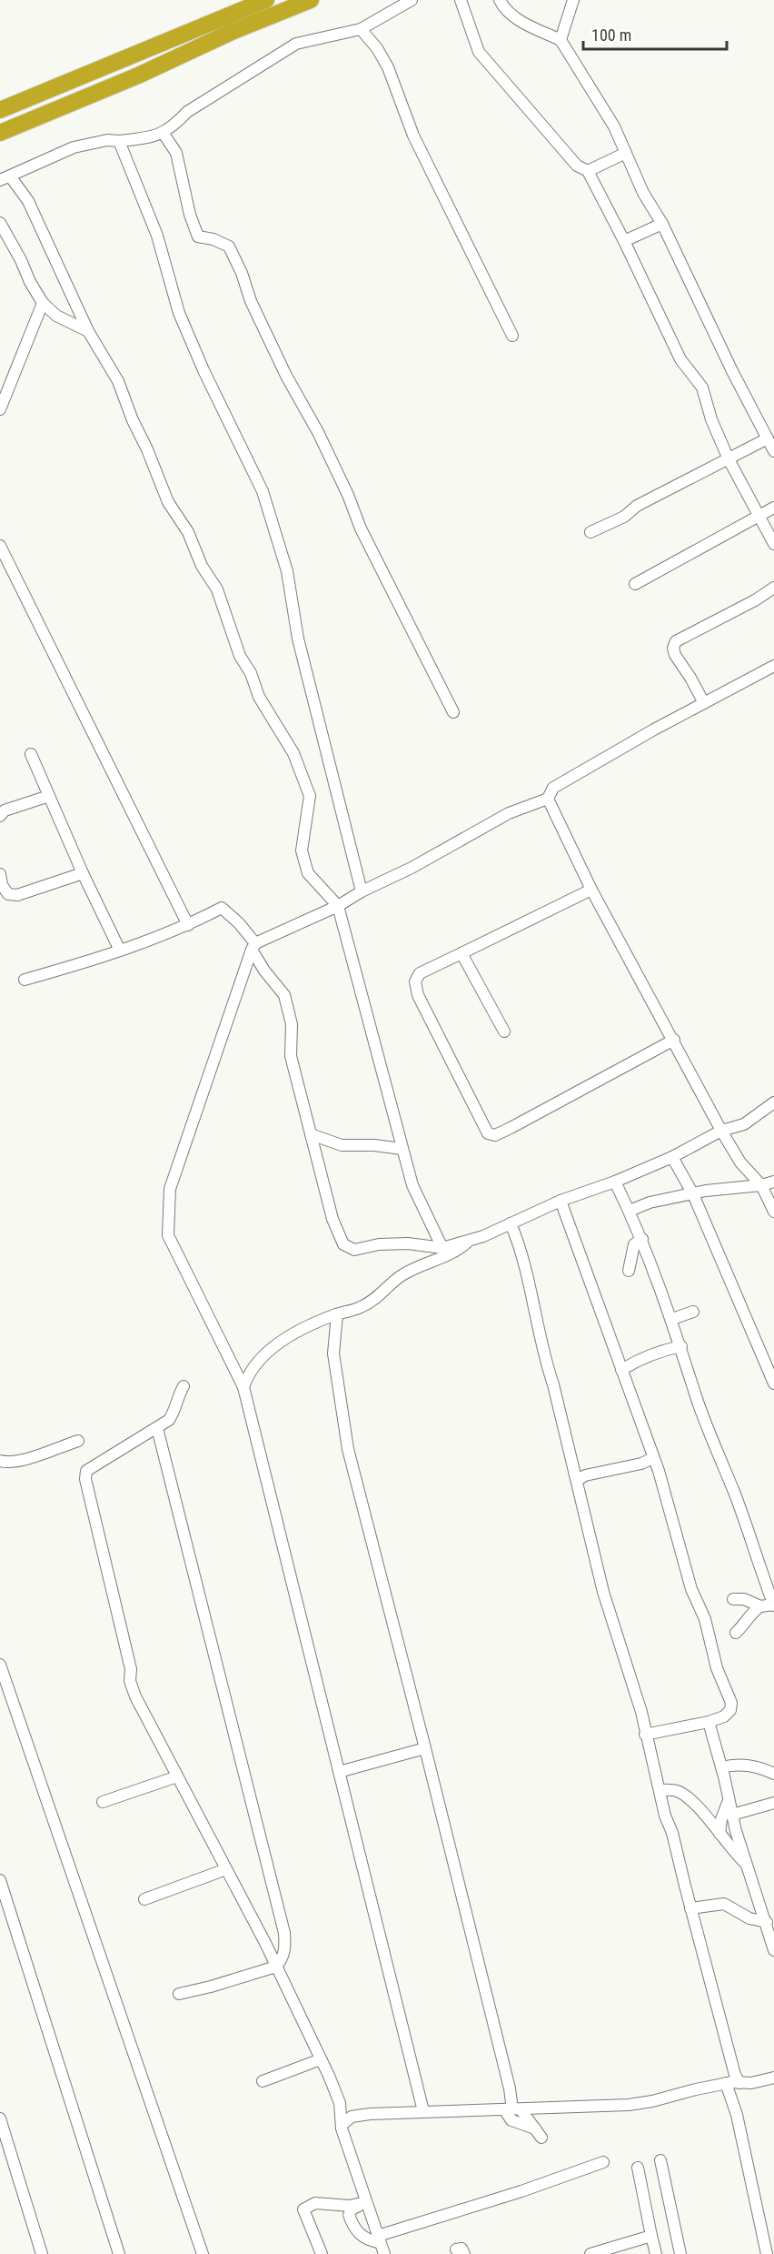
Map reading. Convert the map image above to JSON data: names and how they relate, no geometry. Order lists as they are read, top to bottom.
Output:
{
  "scale_bar": "100 m"
}
